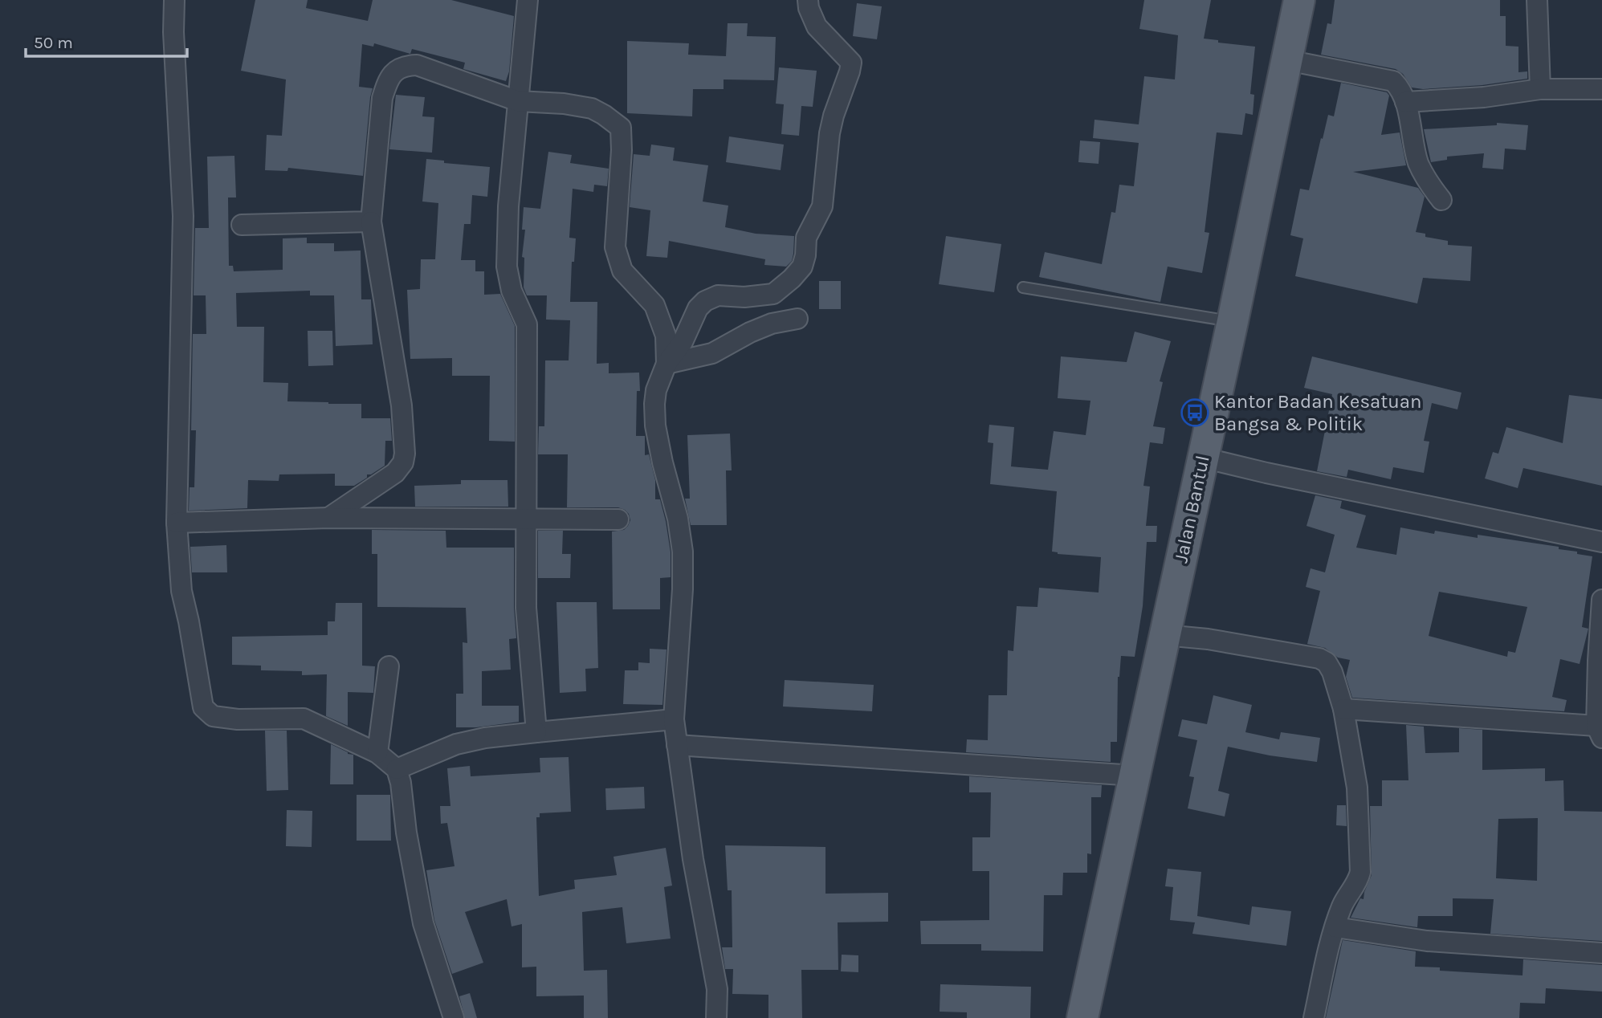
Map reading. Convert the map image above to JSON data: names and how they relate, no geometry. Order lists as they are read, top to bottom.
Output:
{
  "streets": {
    "main road": ["Jalan Bantul"]
  },
  "places": {
    "bus stop": ["Kantor Badan Kesatuan Bangsa & Politik"]
  },
  "scale_bar": "50 m"
}
